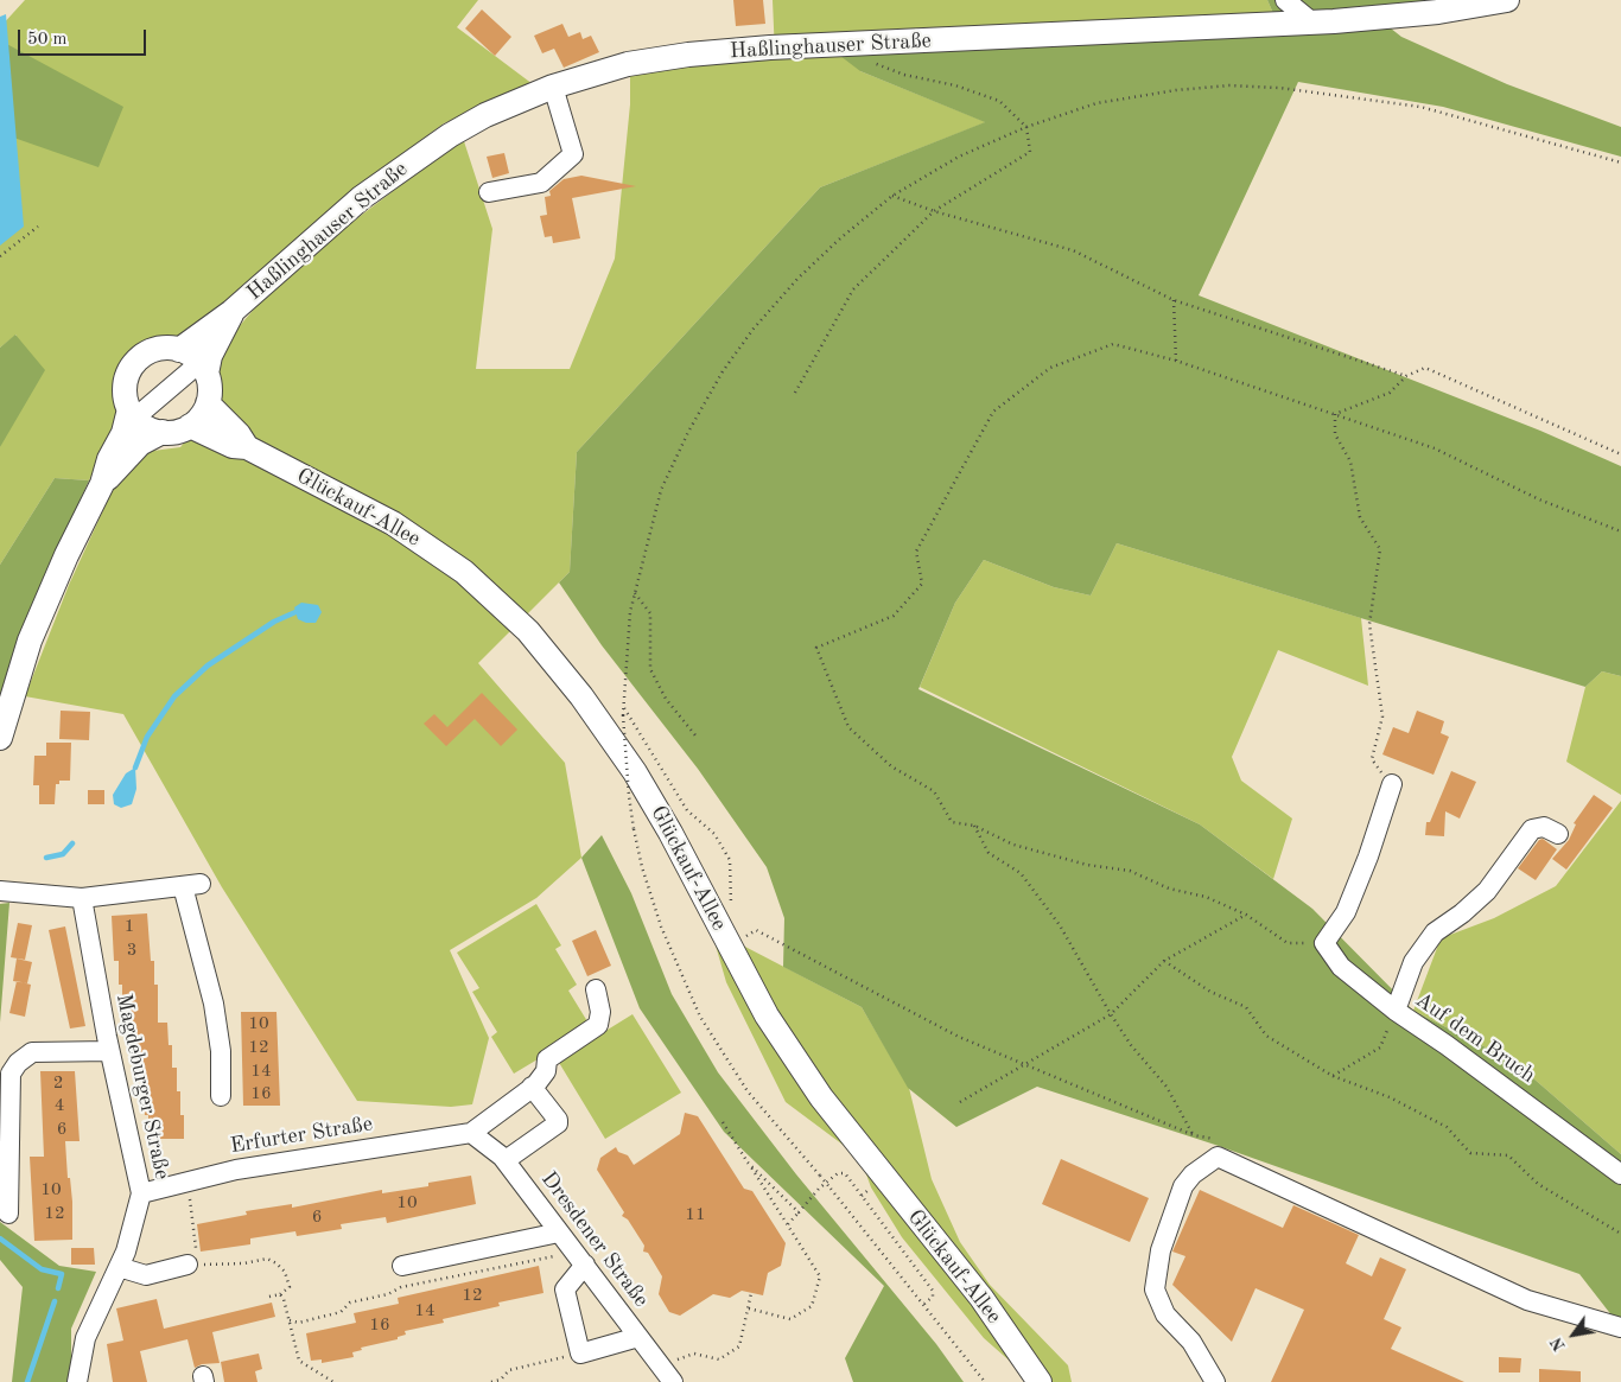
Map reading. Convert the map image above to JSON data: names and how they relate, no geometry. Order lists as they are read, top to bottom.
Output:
{
  "streets": {
    "main road": ["Haßlinghauser Straße", "Glückauf-Allee"],
    "street": [
      "Auf dem Bruch",
      "Magdeburger Straße",
      "Erfurter Straße",
      "Dresdener Straße"
    ]
  },
  "crossings": [
    ["Magdeburger Straße", "Erfurter Straße"],
    ["Erfurter Straße", "Dresdener Straße"]
  ],
  "house_numbers": [
    "1",
    "3",
    "10",
    "12",
    "14",
    "2",
    "16",
    "4",
    "6",
    "10",
    "10",
    "12",
    "11",
    "6",
    "12",
    "14",
    "16"
  ],
  "scale_bar": "50 m",
  "north": "bottom left"
}
